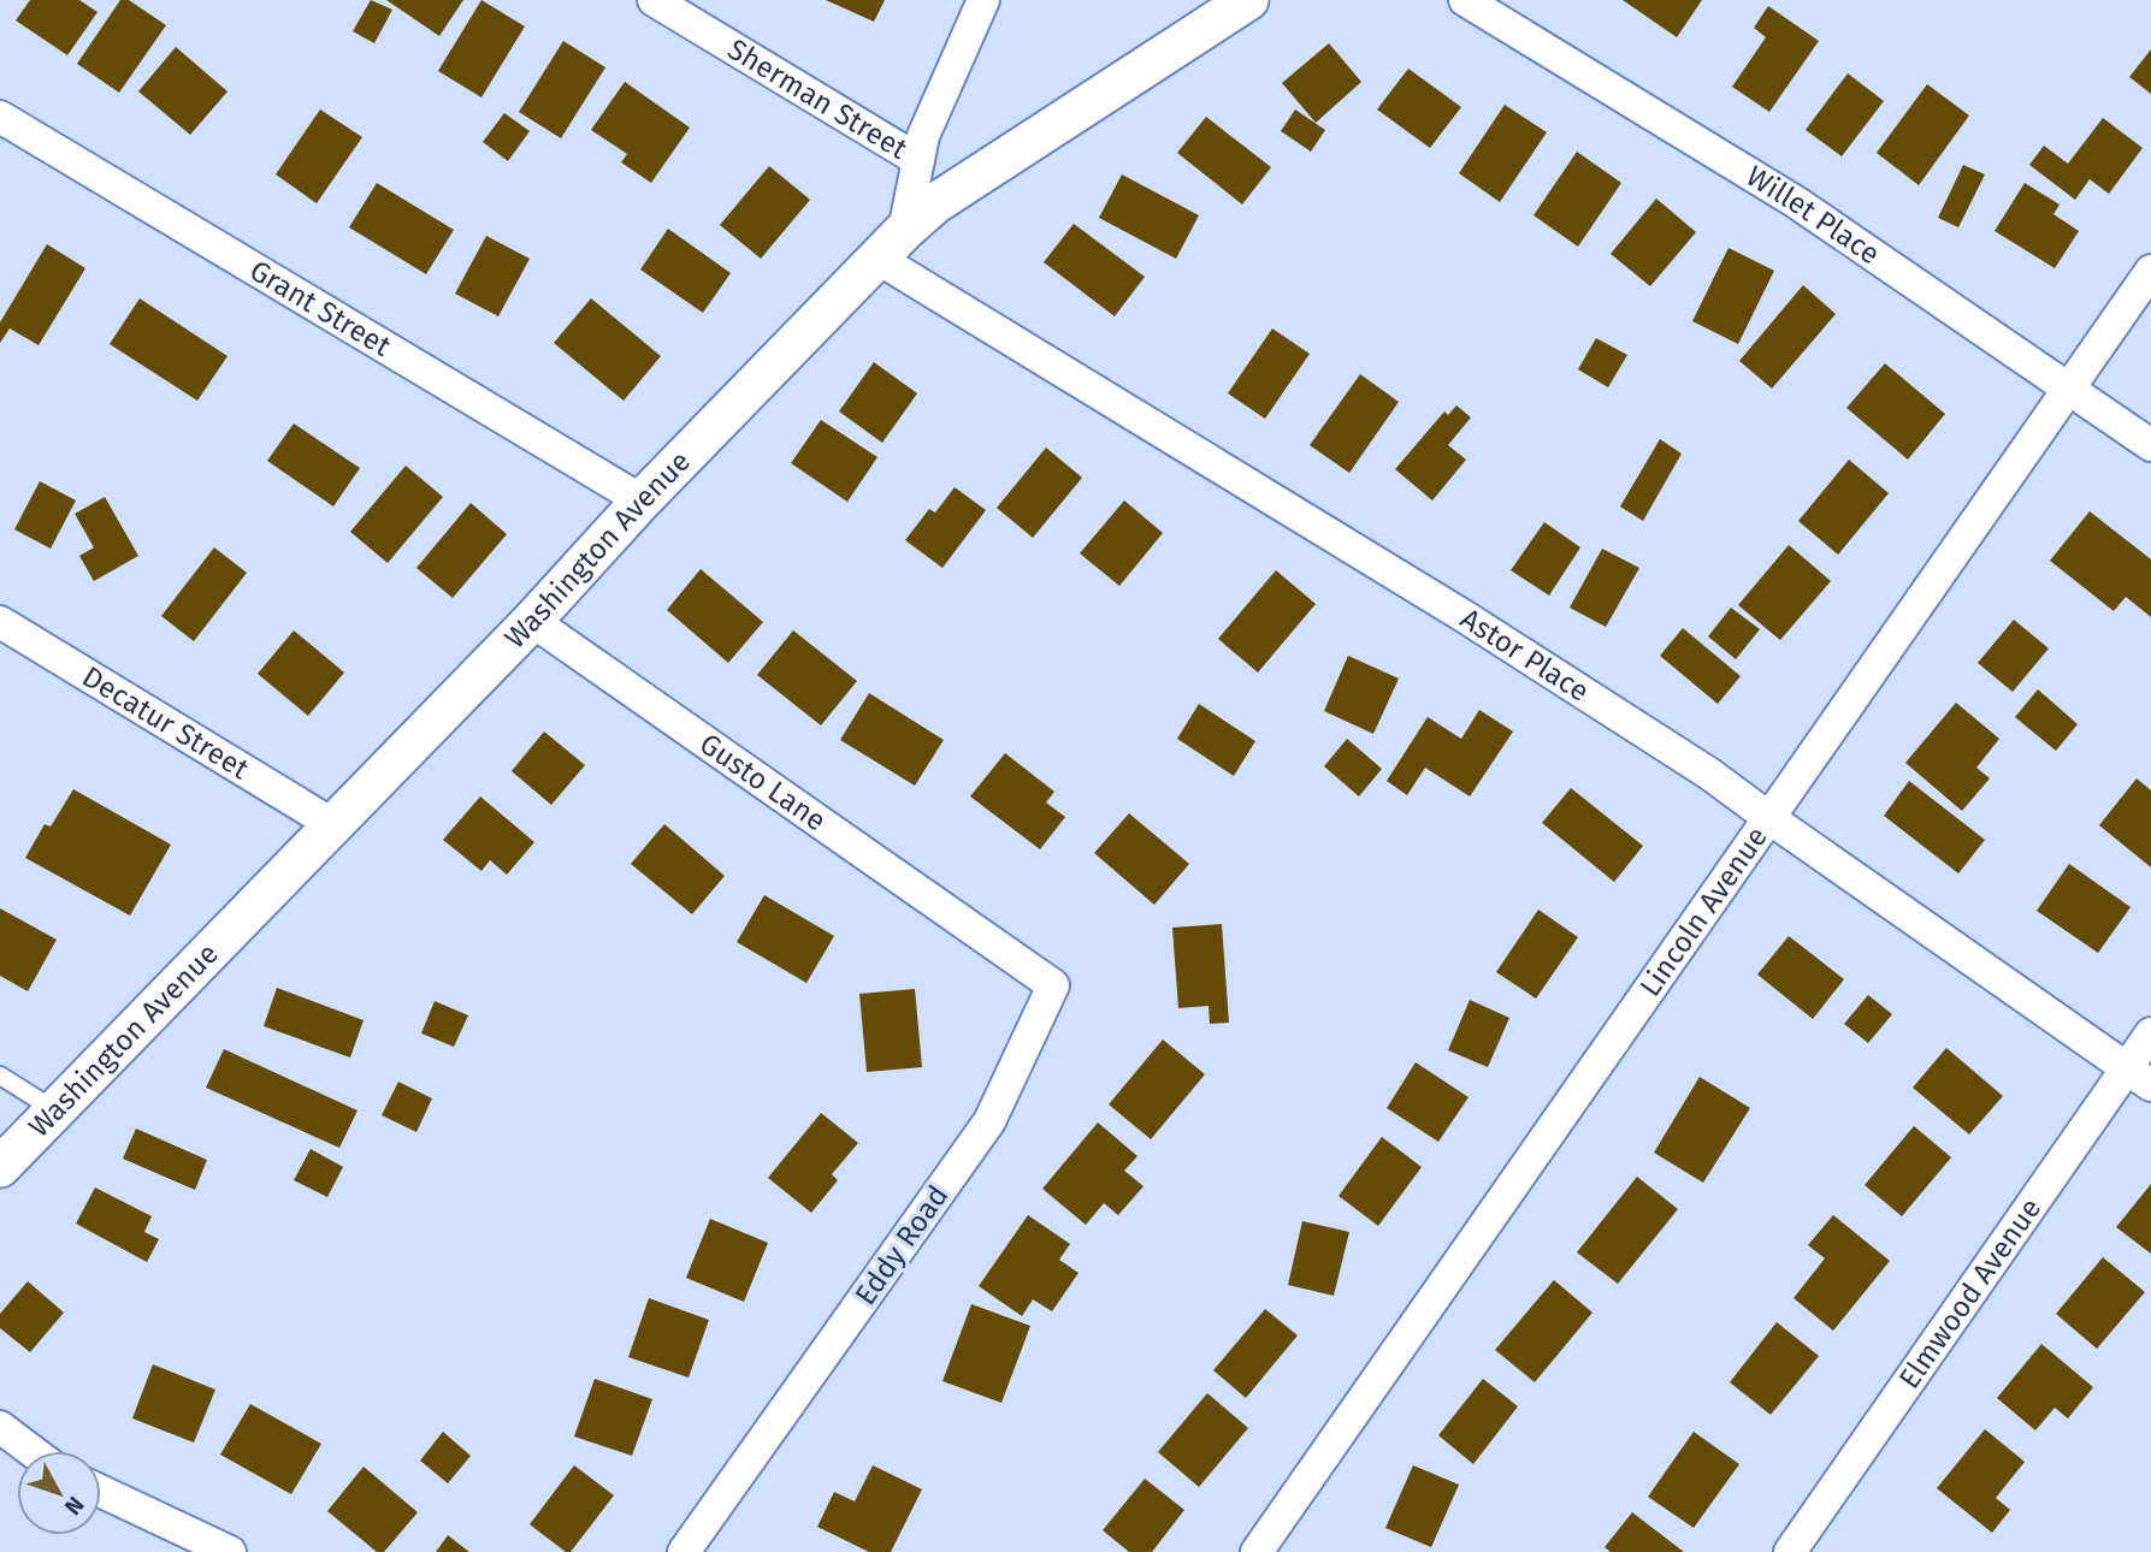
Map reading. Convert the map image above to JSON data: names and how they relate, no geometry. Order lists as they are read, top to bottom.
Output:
{
  "streets": {
    "street": [
      "Sherman Street",
      "Willet Place",
      "Grant Street",
      "Washington Avenue",
      "Astor Place",
      "Decatur Street",
      "Gusto Lane",
      "Lincoln Avenue",
      "Eddy Road",
      "Elmwood Avenue"
    ]
  },
  "crossings": [
    ["Sherman Street", "Washington Avenue"],
    ["Sherman Street", "Astor Place"],
    ["Willet Place", "Lincoln Avenue"],
    ["Grant Street", "Washington Avenue"],
    ["Washington Avenue", "Astor Place"],
    ["Washington Avenue", "Decatur Street"],
    ["Washington Avenue", "Gusto Lane"],
    ["Astor Place", "Lincoln Avenue"],
    ["Astor Place", "Elmwood Avenue"],
    ["Gusto Lane", "Eddy Road"]
  ],
  "north": "bottom right"
}
